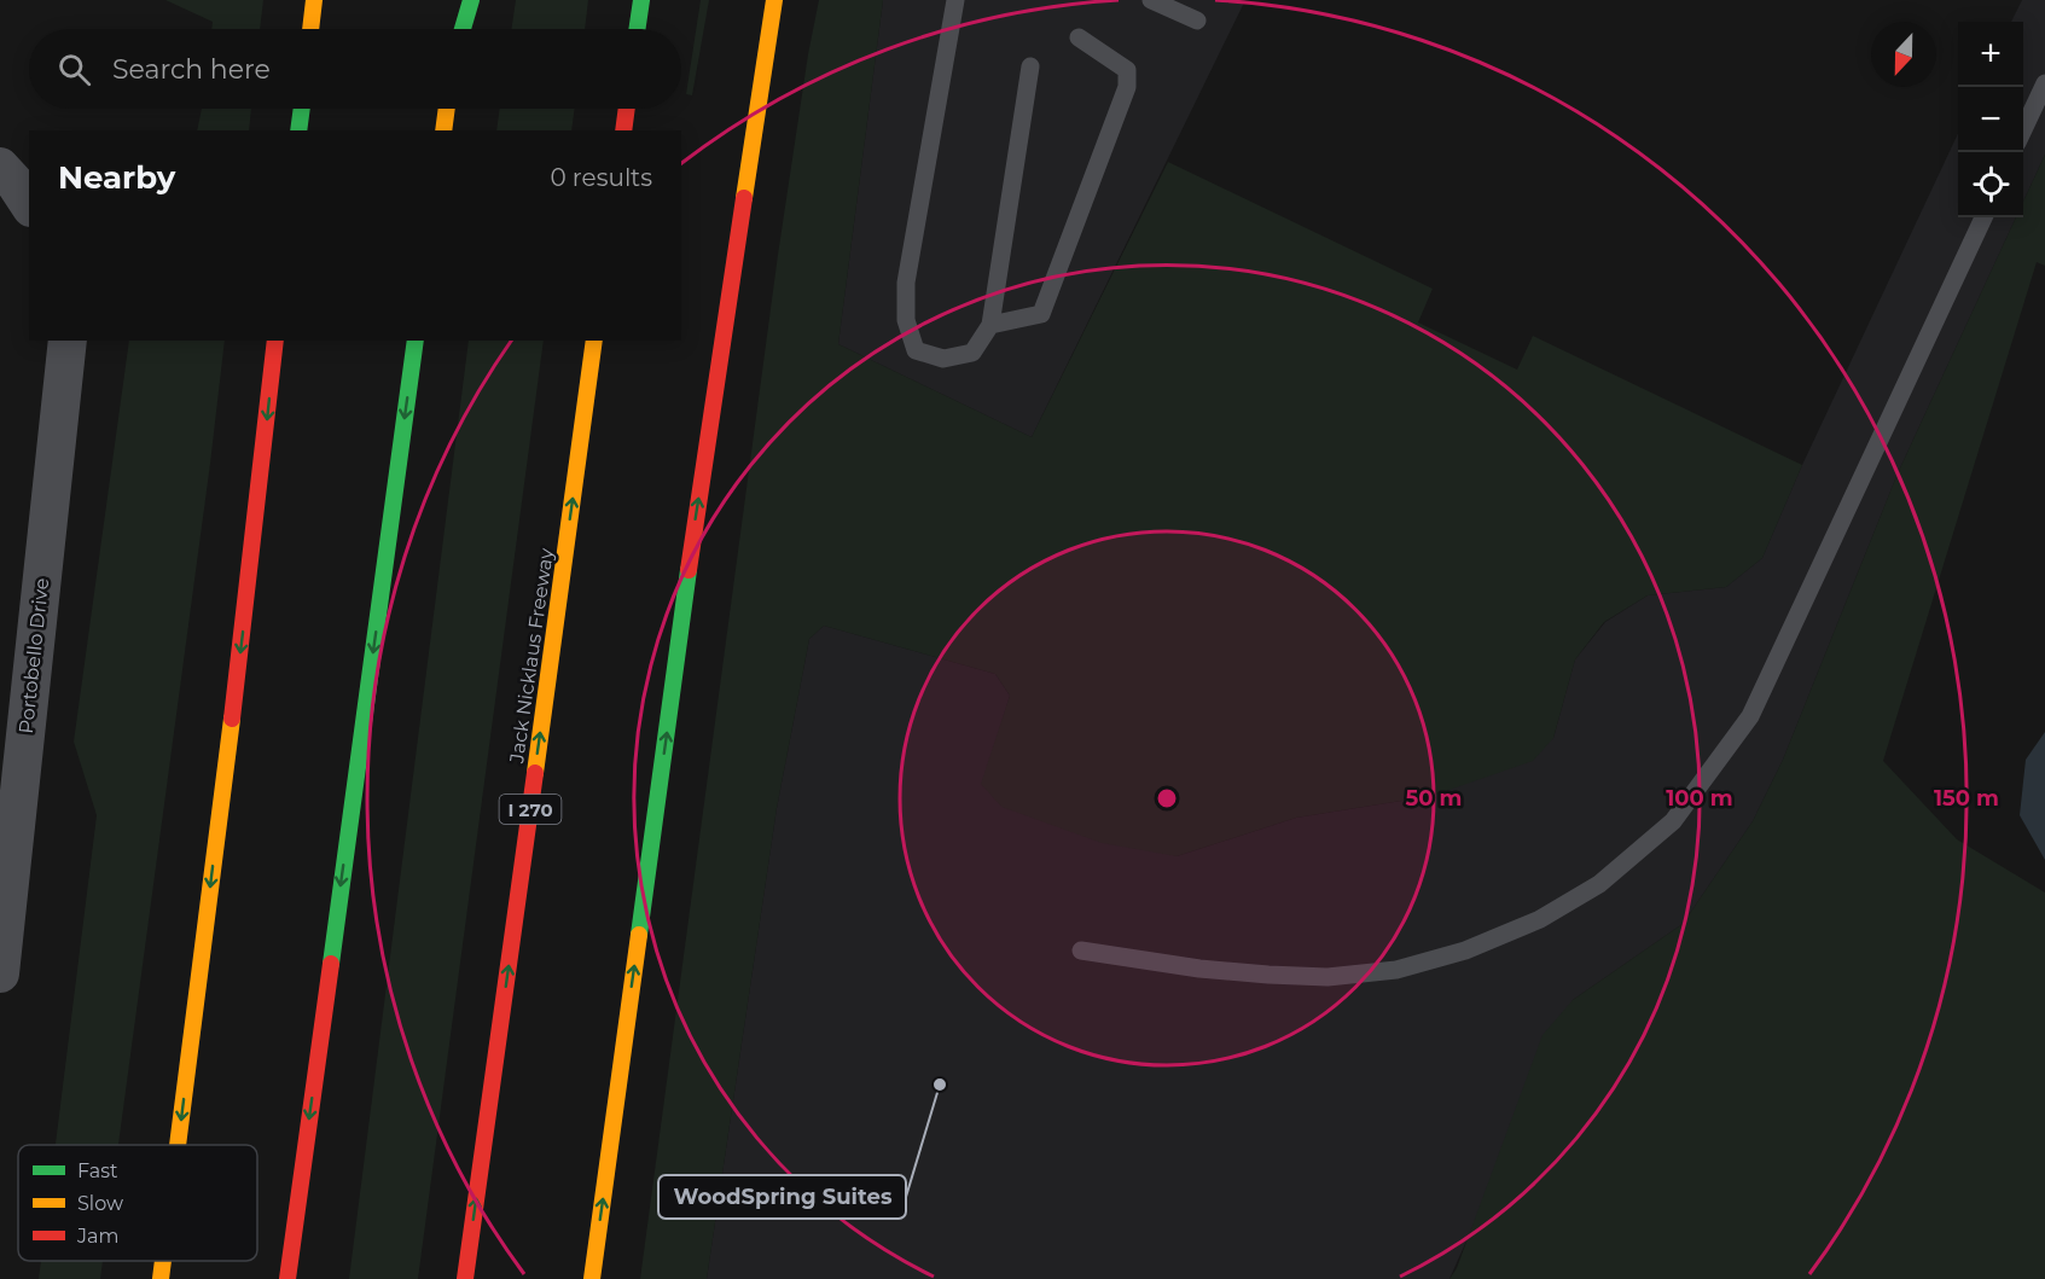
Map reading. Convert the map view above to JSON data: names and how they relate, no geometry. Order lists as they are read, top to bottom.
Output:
{
  "streets": {
    "highway": ["Jack Nicklaus Freeway", "I 270"],
    "street": ["Portobello Drive"]
  },
  "places": ["WoodSpring Suites"],
  "legend": ["Fast", "Slow", "Jam"],
  "north": "bottom",
  "page": {
    "map_buttons": ["+", "−"],
    "search": "Search here",
    "heading": ["Nearby", "0 results"]
  },
  "rings": ["50 m", "100 m", "150 m"]
}
